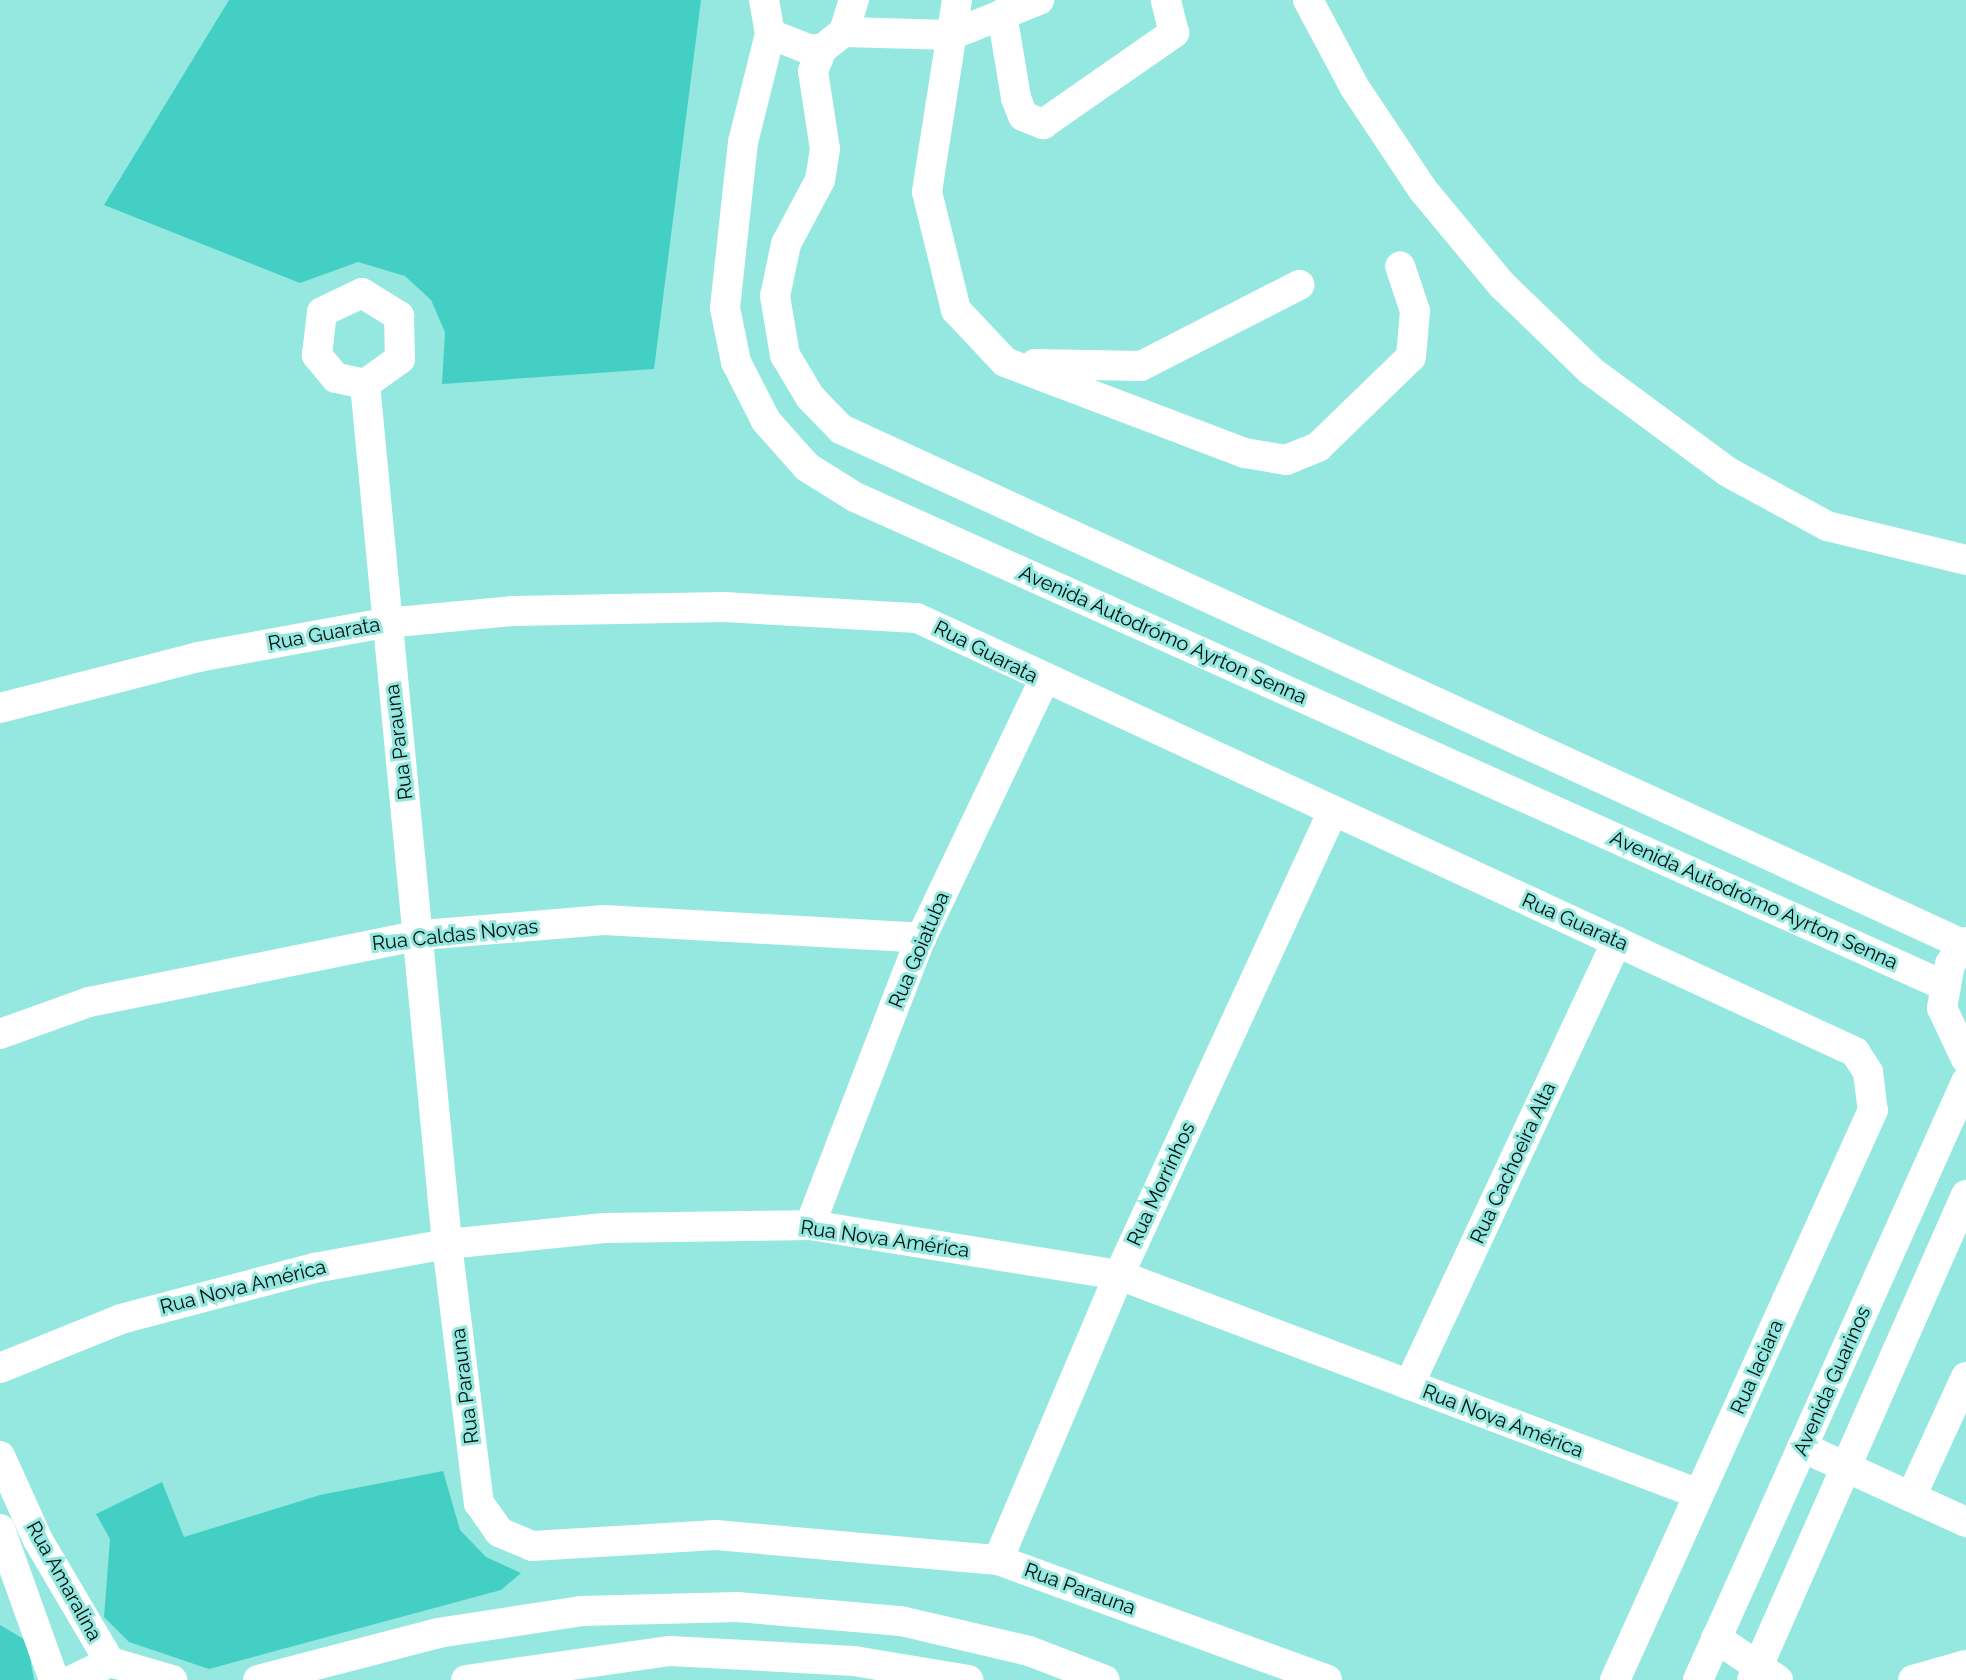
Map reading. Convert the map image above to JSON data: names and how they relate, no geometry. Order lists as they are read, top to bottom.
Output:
{
  "streets": {
    "street": [
      "Rua Guarata",
      "Avenida Autodrómo Ayrton Senna",
      "Rua Parauna",
      "Rua Caldas Novas",
      "Rua Goiatuba",
      "Rua Cachoeira Alta",
      "Rua Morrinhos",
      "Rua Nova América",
      "Rua Iaciara",
      "Avenida Guarinos",
      "Rua Amaralina"
    ]
  },
  "crossings": [
    ["Rua Guarata", "Rua Parauna"],
    ["Rua Guarata", "Rua Goiatuba"],
    ["Rua Guarata", "Rua Cachoeira Alta"],
    ["Rua Guarata", "Rua Morrinhos"],
    ["Rua Guarata", "Rua Iaciara"],
    ["Rua Parauna", "Rua Caldas Novas"],
    ["Rua Parauna", "Rua Morrinhos"],
    ["Rua Parauna", "Rua Nova América"],
    ["Rua Caldas Novas", "Rua Goiatuba"],
    ["Rua Goiatuba", "Rua Nova América"],
    ["Rua Cachoeira Alta", "Rua Nova América"],
    ["Rua Morrinhos", "Rua Nova América"],
    ["Rua Nova América", "Rua Iaciara"]
  ]
}
